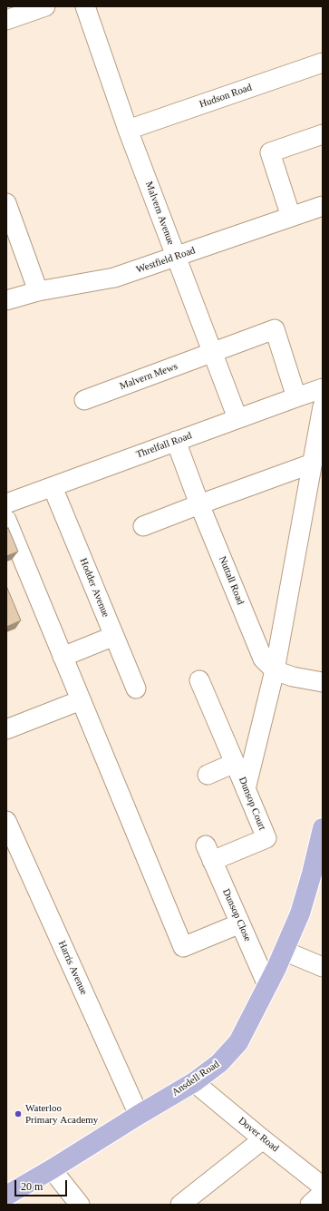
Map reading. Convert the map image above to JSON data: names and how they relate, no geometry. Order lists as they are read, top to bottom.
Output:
{
  "streets": {
    "main road": ["Ansdell Road"],
    "street": [
      "Hudson Road",
      "Malvern Avenue",
      "Westfield Road",
      "Malvern Mews",
      "Threlfall Road",
      "Nuttall Road",
      "Hodder Avenue",
      "Dunsop Court",
      "Dunsop Close",
      "Harris Avenue",
      "Dover Road"
    ]
  },
  "crossings": [
    ["Hudson Road", "Malvern Avenue"],
    ["Malvern Avenue", "Westfield Road"],
    ["Malvern Avenue", "Malvern Mews"],
    ["Malvern Avenue", "Threlfall Road"],
    ["Malvern Mews", "Threlfall Road"],
    ["Threlfall Road", "Nuttall Road"],
    ["Threlfall Road", "Hodder Avenue"],
    ["Dunsop Court", "Dunsop Close"],
    ["Dunsop Close", "Ansdell Road"],
    ["Harris Avenue", "Ansdell Road"],
    ["Ansdell Road", "Dover Road"]
  ],
  "places": ["Waterloo Primary Academy"],
  "scale_bar": "20 m"
}
